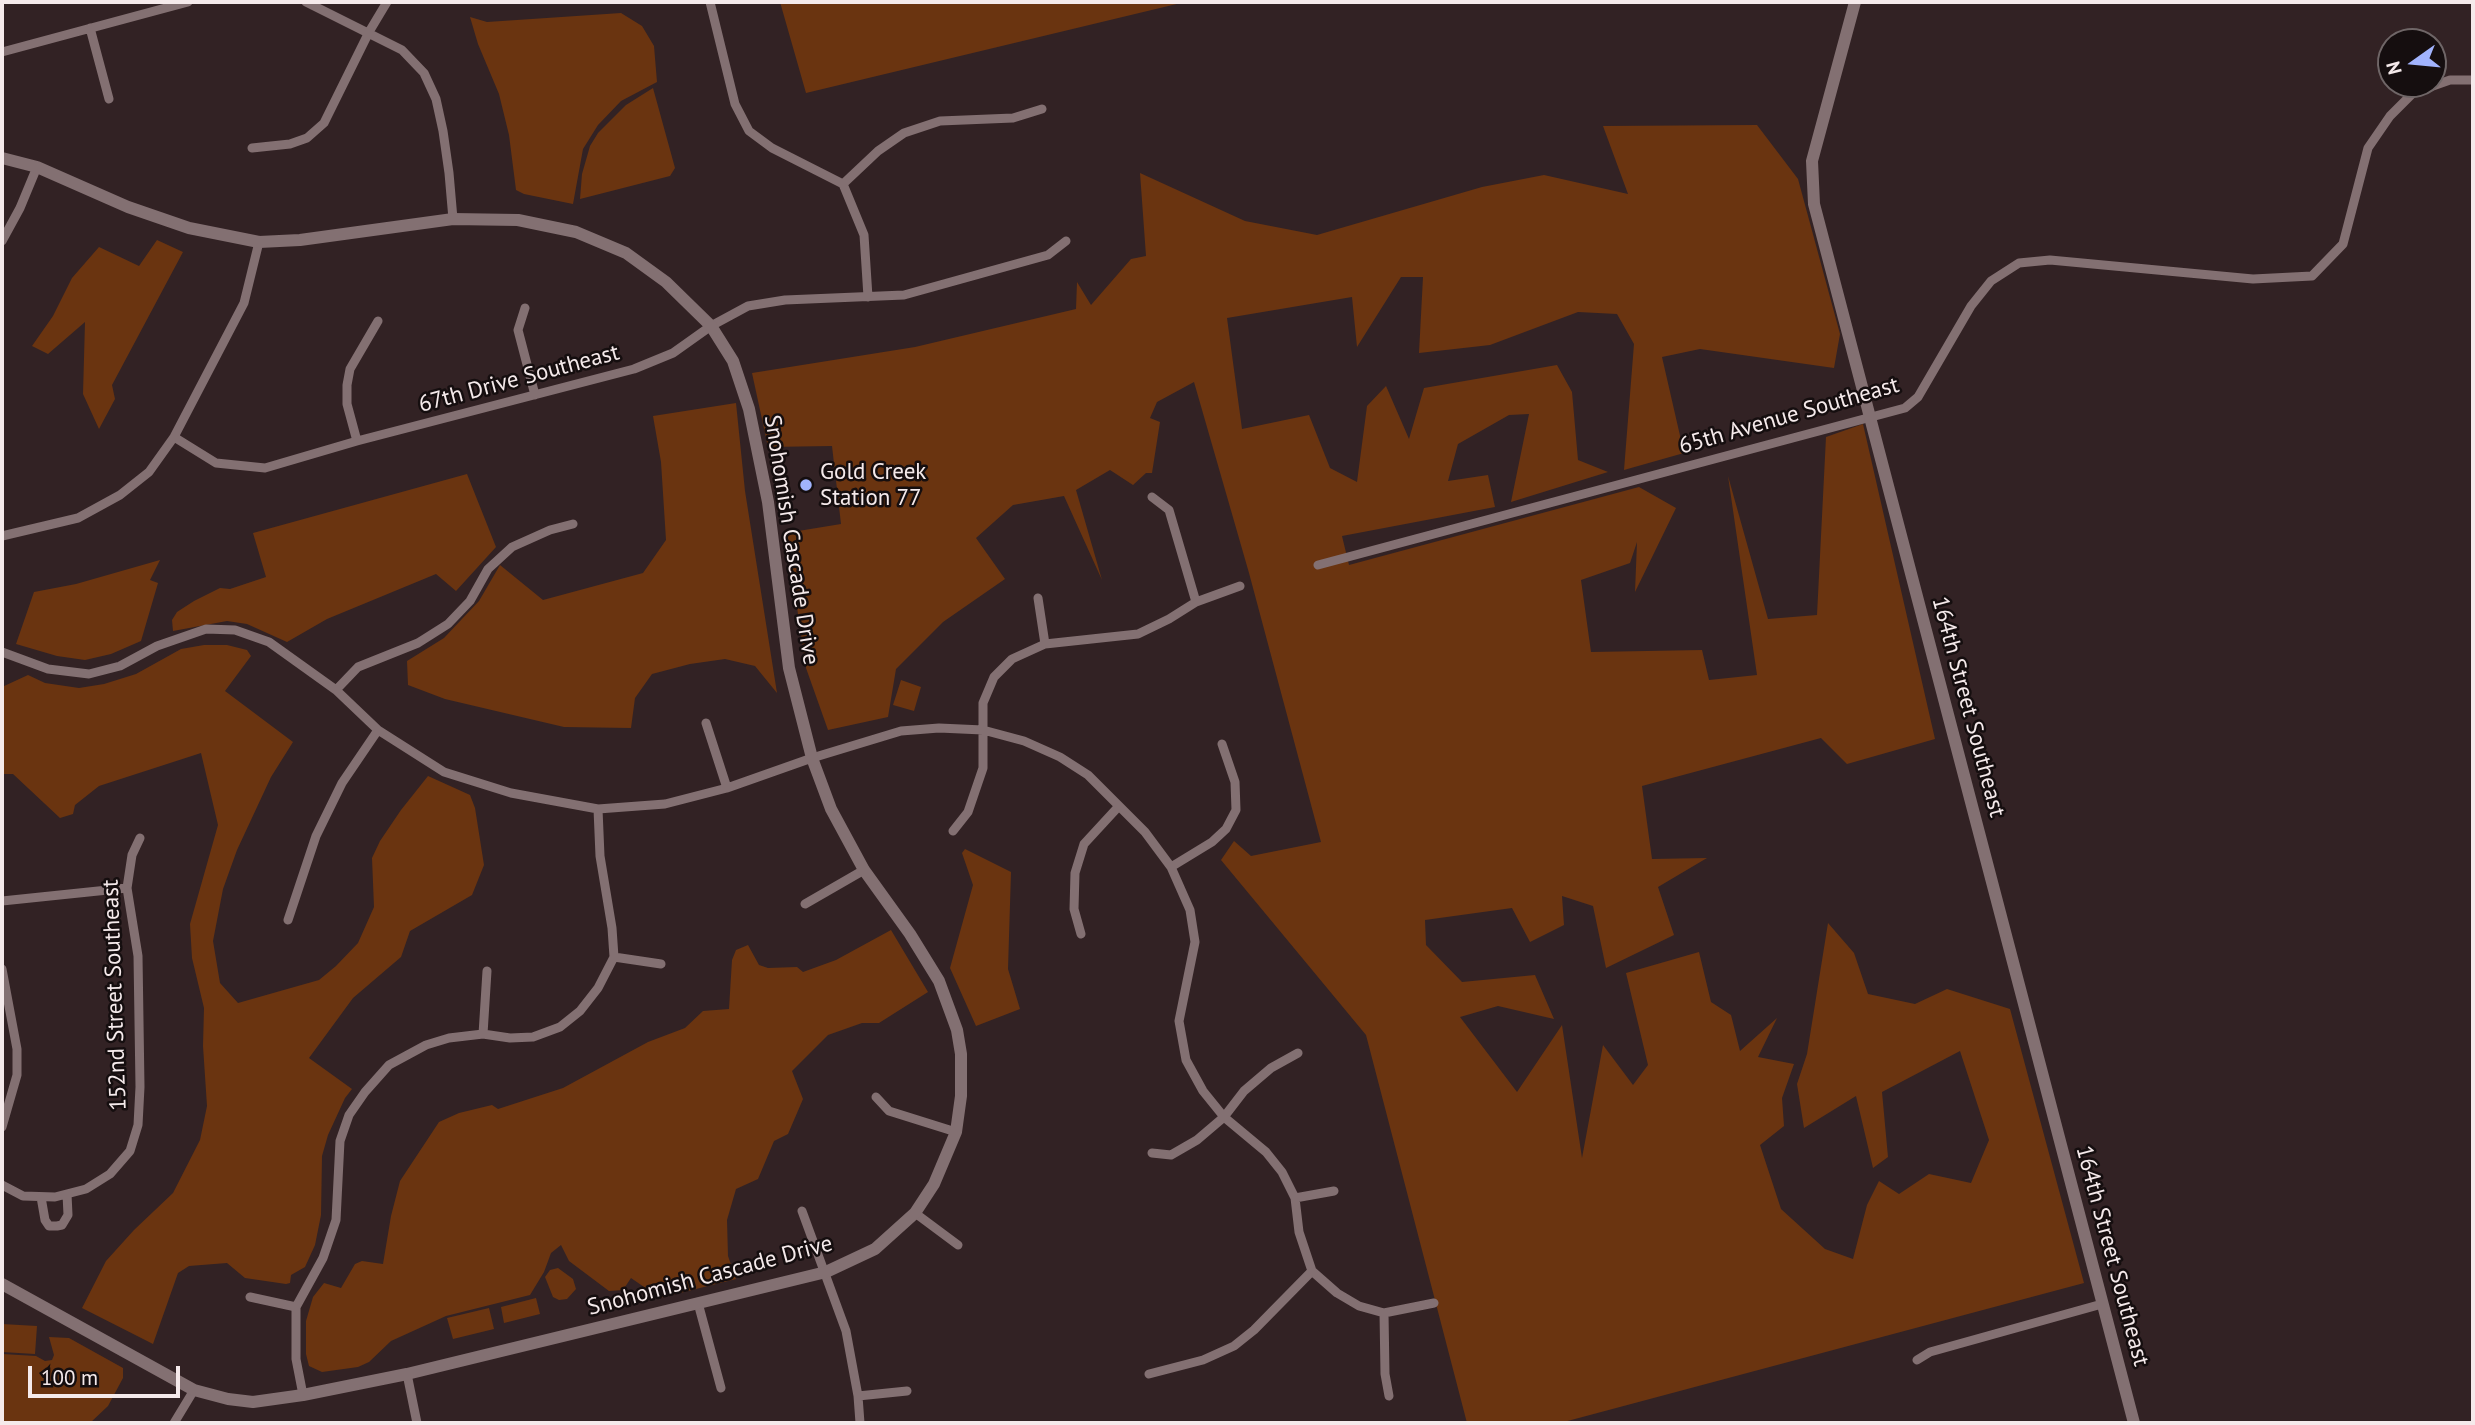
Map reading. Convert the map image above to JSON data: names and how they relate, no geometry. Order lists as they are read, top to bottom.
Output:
{
  "streets": {
    "street": [
      "67th Drive Southeast",
      "65th Avenue Southeast",
      "Snohomish Cascade Drive",
      "164th Street Southeast",
      "152nd Street Southeast"
    ]
  },
  "crossings": [
    ["67th Drive Southeast", "Snohomish Cascade Drive"],
    ["65th Avenue Southeast", "164th Street Southeast"]
  ],
  "places": ["Gold Creek Station 77"],
  "scale_bar": "100 m",
  "north": "left"
}
